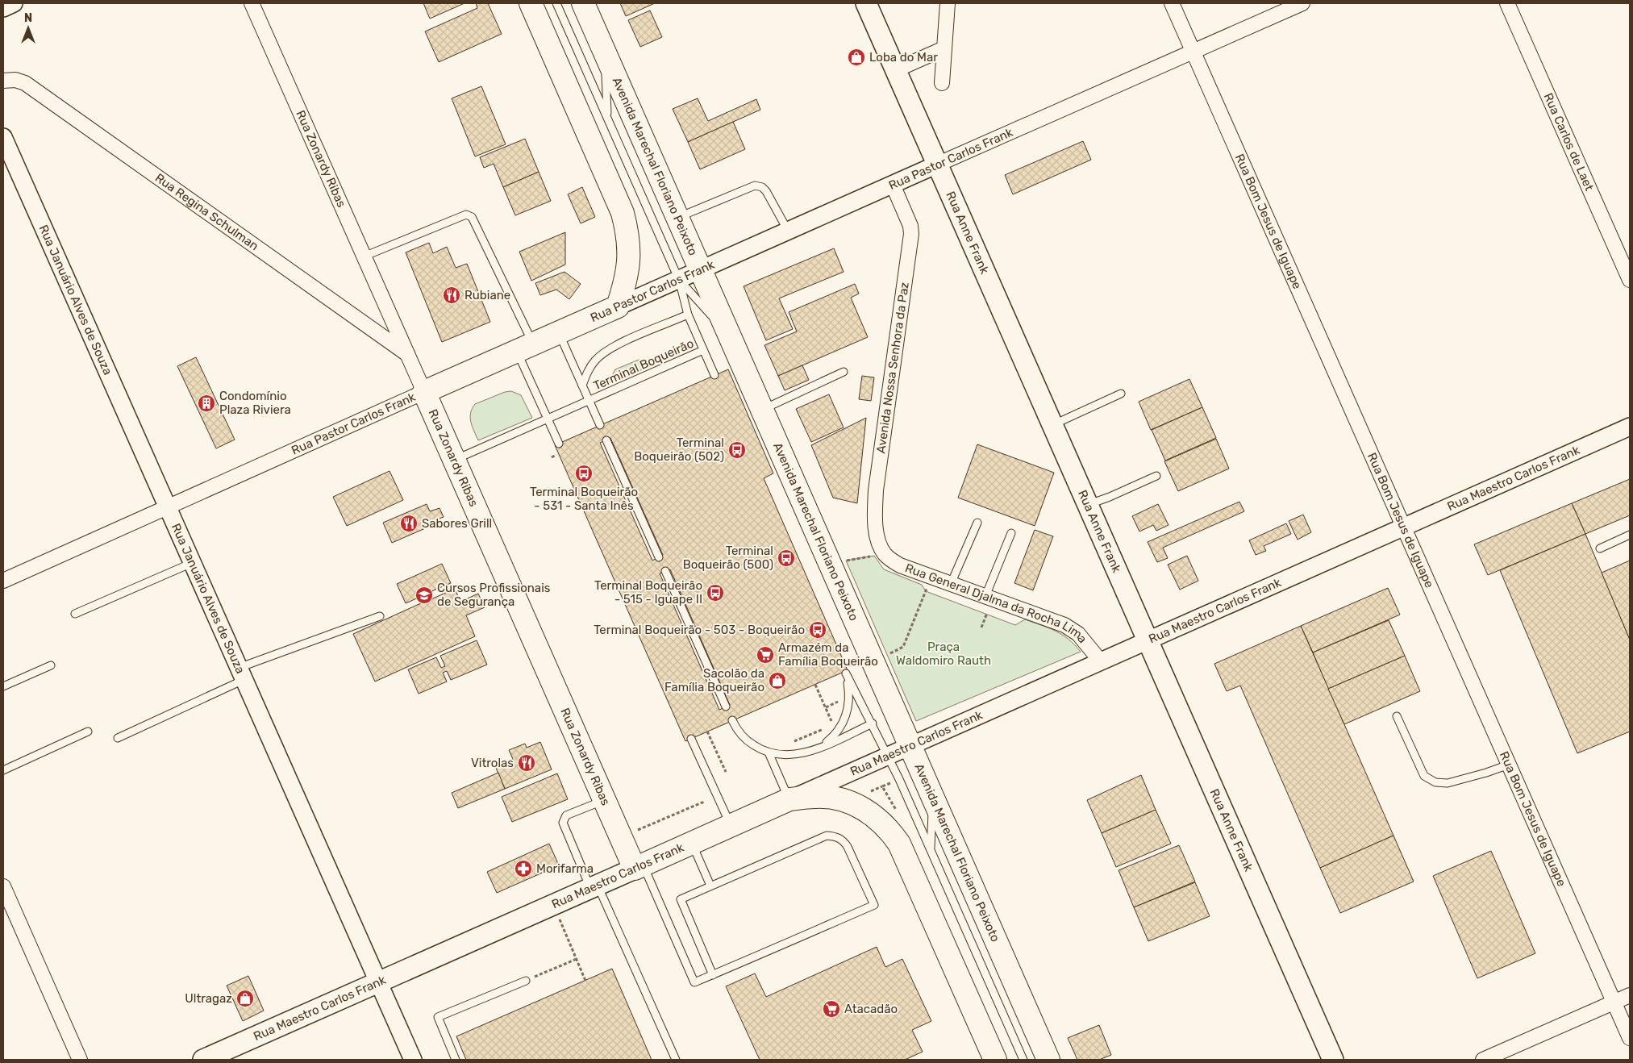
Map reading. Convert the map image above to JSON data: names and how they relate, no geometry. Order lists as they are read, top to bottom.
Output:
{
  "streets": {
    "main road": [
      "Rua Zonardy Ribas",
      "Rua Pastor Carlos Frank",
      "Avenida Marechal Floriano Peixoto",
      "Rua Anne Frank",
      "Rua Maestro Carlos Frank"
    ],
    "street": [
      "Rua Carlos de Laet",
      "Rua Regina Schulman",
      "Rua Bom Jesus de Iguape",
      "Rua Januário Alves de Souza",
      "Avenida Nossa Senhora da Paz",
      "Rua General Djalma da Rocha Lima"
    ],
    "lane": ["Terminal Boqueirão"]
  },
  "crossings": [
    ["Rua Zonardy Ribas", "Rua Pastor Carlos Frank"],
    ["Rua Zonardy Ribas", "Rua Regina Schulman"],
    ["Rua Zonardy Ribas", "Terminal Boqueirão"],
    ["Rua Zonardy Ribas", "Rua Maestro Carlos Frank"],
    ["Rua Pastor Carlos Frank", "Avenida Marechal Floriano Peixoto"],
    ["Rua Pastor Carlos Frank", "Rua Bom Jesus de Iguape"],
    ["Rua Pastor Carlos Frank", "Rua Anne Frank"],
    ["Rua Pastor Carlos Frank", "Rua Januário Alves de Souza"],
    ["Rua Pastor Carlos Frank", "Terminal Boqueirão"],
    ["Rua Pastor Carlos Frank", "Avenida Nossa Senhora da Paz"],
    ["Avenida Marechal Floriano Peixoto", "Rua Maestro Carlos Frank"],
    ["Rua Bom Jesus de Iguape", "Rua Maestro Carlos Frank"],
    ["Rua Anne Frank", "Rua Maestro Carlos Frank"],
    ["Rua Januário Alves de Souza", "Rua Maestro Carlos Frank"],
    ["Avenida Nossa Senhora da Paz", "Rua General Djalma da Rocha Lima"],
    ["Rua Maestro Carlos Frank", "Rua General Djalma da Rocha Lima"]
  ],
  "parks": ["Praça Waldomiro Rauth"],
  "places": {
    "shop": ["Loba do Mar", "Sacolão da Família Boqueirão", "Ultragaz"],
    "restaurant": ["Rubiane", "Sabores Grill", "Vitrolas"],
    "building": ["Condomínio Plaza Riviera"],
    "bus stop": [
      "Terminal Boqueirão (502)",
      "Terminal Boqueirão - 531 - Santa Inês",
      "Terminal Boqueirão (500)",
      "Terminal Boqueirão - 515 - Iguape II",
      "Terminal Boqueirão - 503 - Boqueirão"
    ],
    "school or university": ["Cursos Profissionais de Segurança"],
    "supermarket": ["Armazém da Família Boqueirão", "Atacadão"],
    "pharmacy": ["Morifarma"]
  },
  "north": "top"
}
